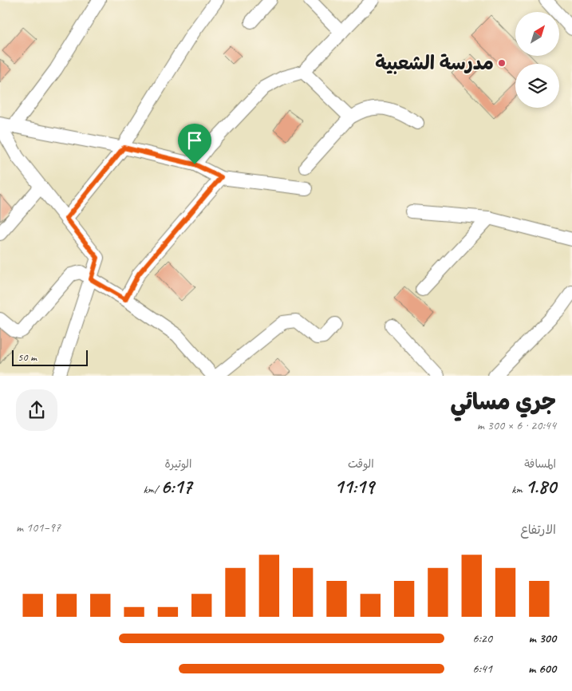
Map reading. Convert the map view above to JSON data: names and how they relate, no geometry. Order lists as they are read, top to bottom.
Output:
{
  "places": ["مدرسة الشعبية"],
  "scale_bar": "50 m",
  "north": "top right",
  "page": {
    "scale": "50 m",
    "heading": ["جري مسائي", "20:44 · 6 × 300 m"],
    "stats": [
      ["المسافة", "1.80 km"],
      ["الوقت", "11:19"],
      ["الوتيرة", "6:17 /km"]
    ],
    "chart": ["الارتفاع", "97–101 m"],
    "list": [
      {
        "name": "300 m",
        "note": "6:20"
      },
      {
        "name": "600 m",
        "note": "6:41"
      }
    ]
  }
}
